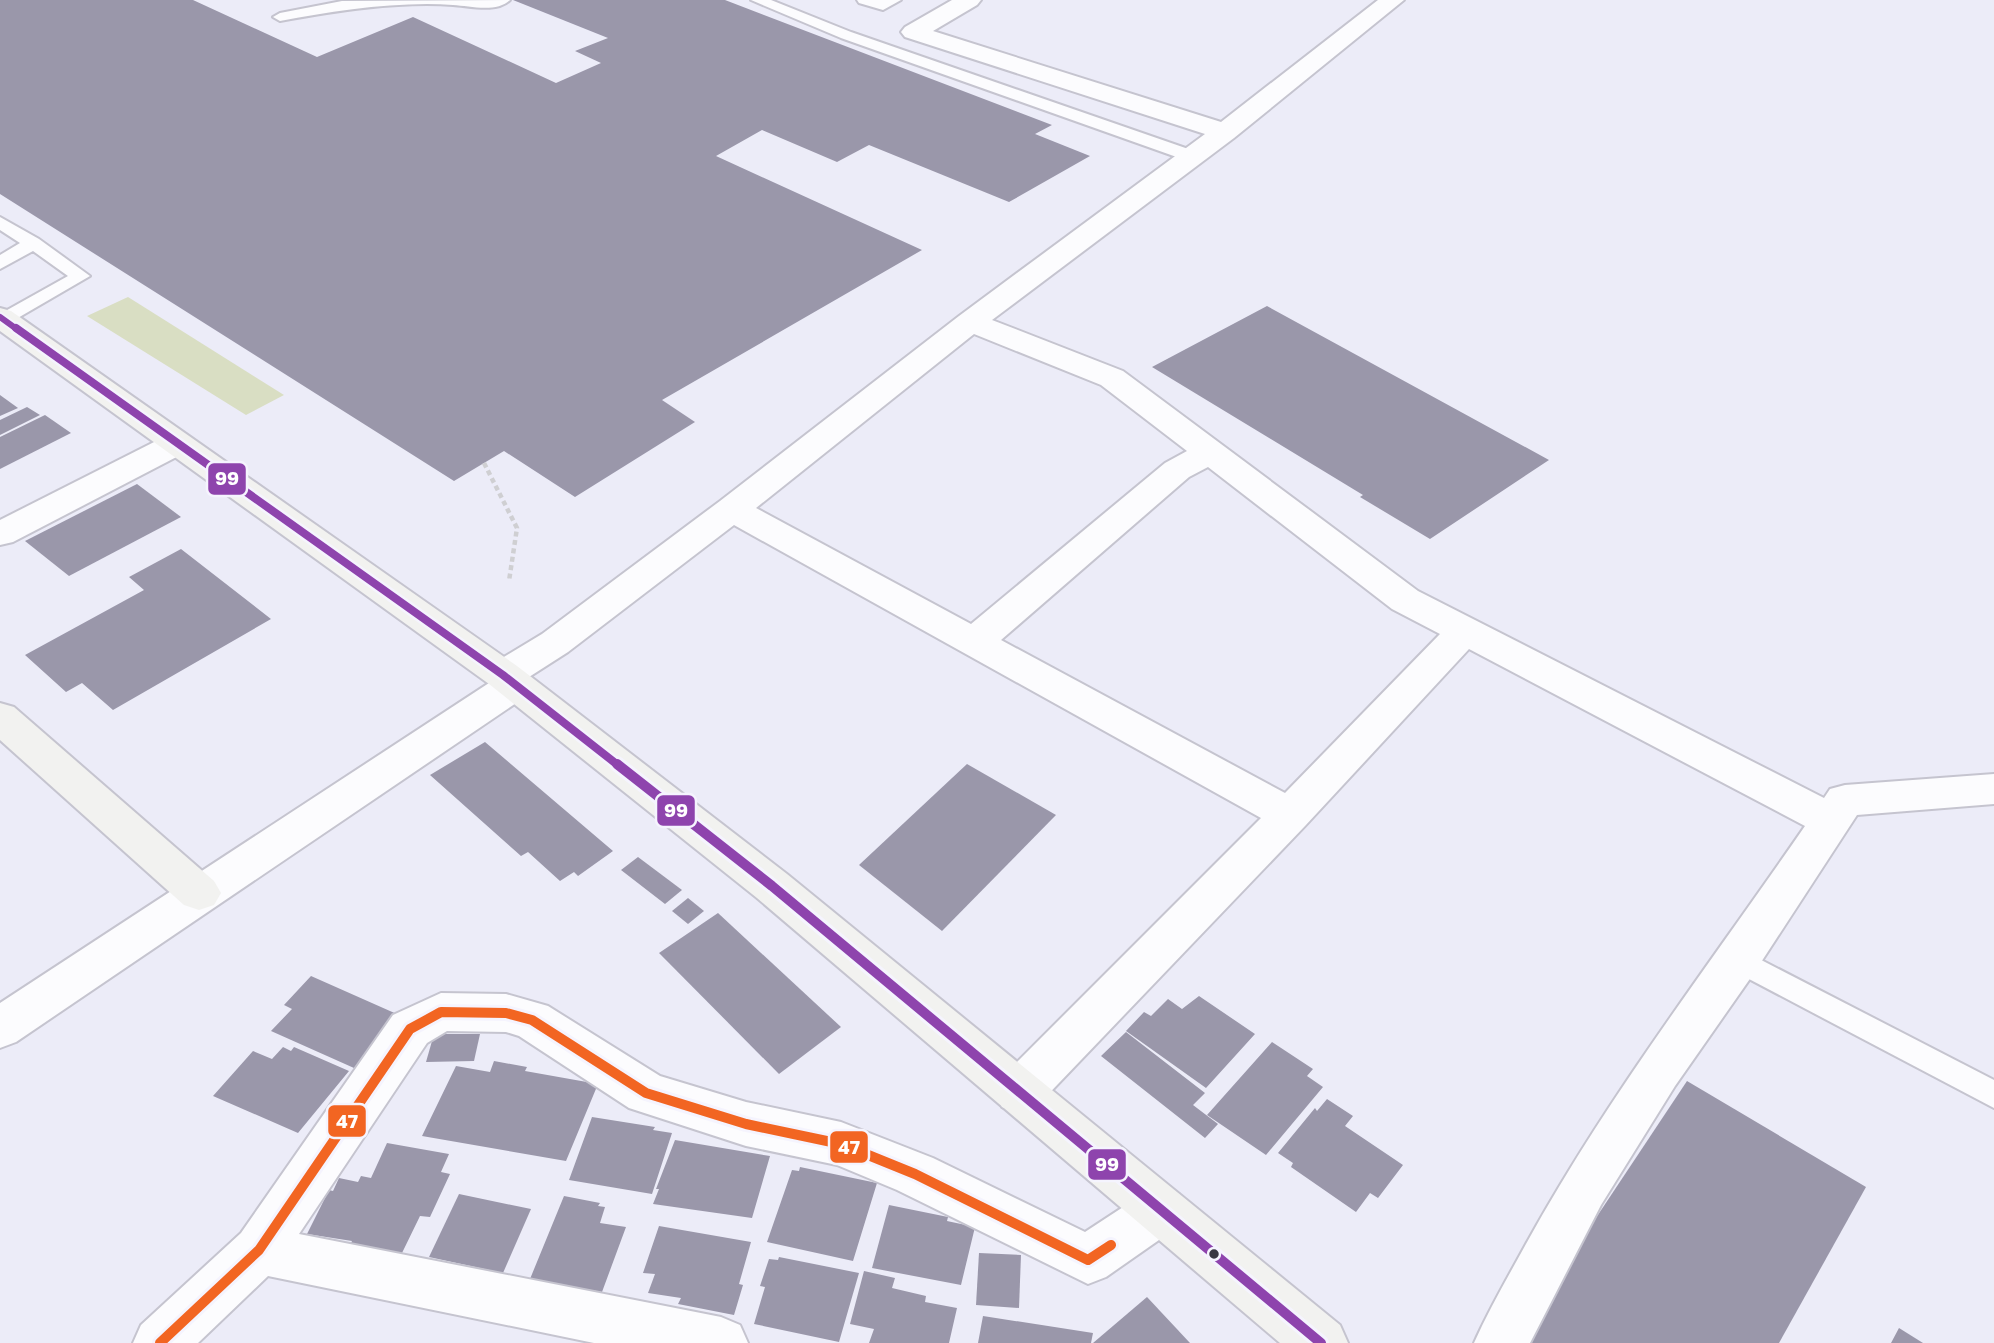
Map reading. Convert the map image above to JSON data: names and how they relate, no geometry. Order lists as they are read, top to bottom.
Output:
{
  "lines": ["transit line 99", "transit line 47"]
}
